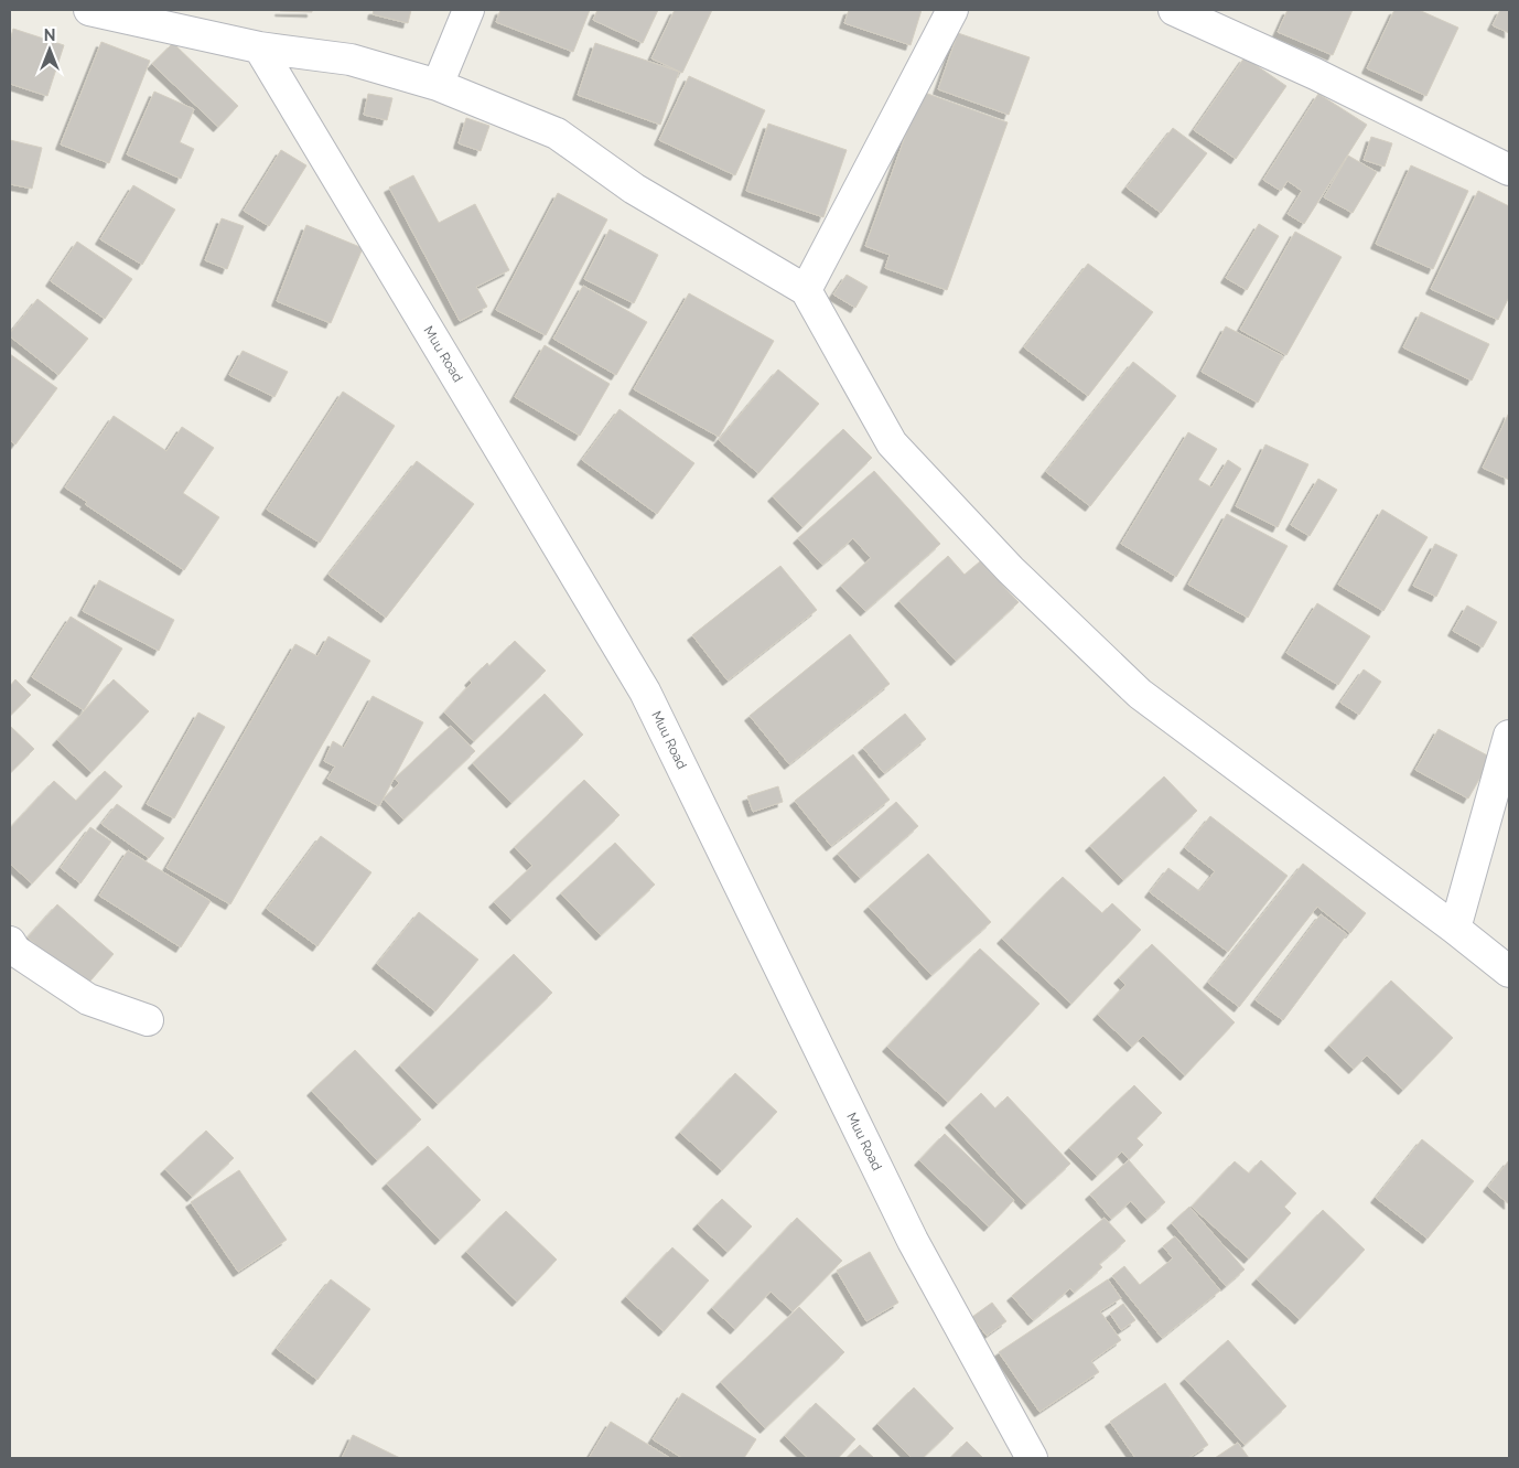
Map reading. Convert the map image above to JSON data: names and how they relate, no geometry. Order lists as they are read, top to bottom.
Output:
{
  "streets": {
    "street": ["Muu Road"]
  },
  "north": "top"
}
